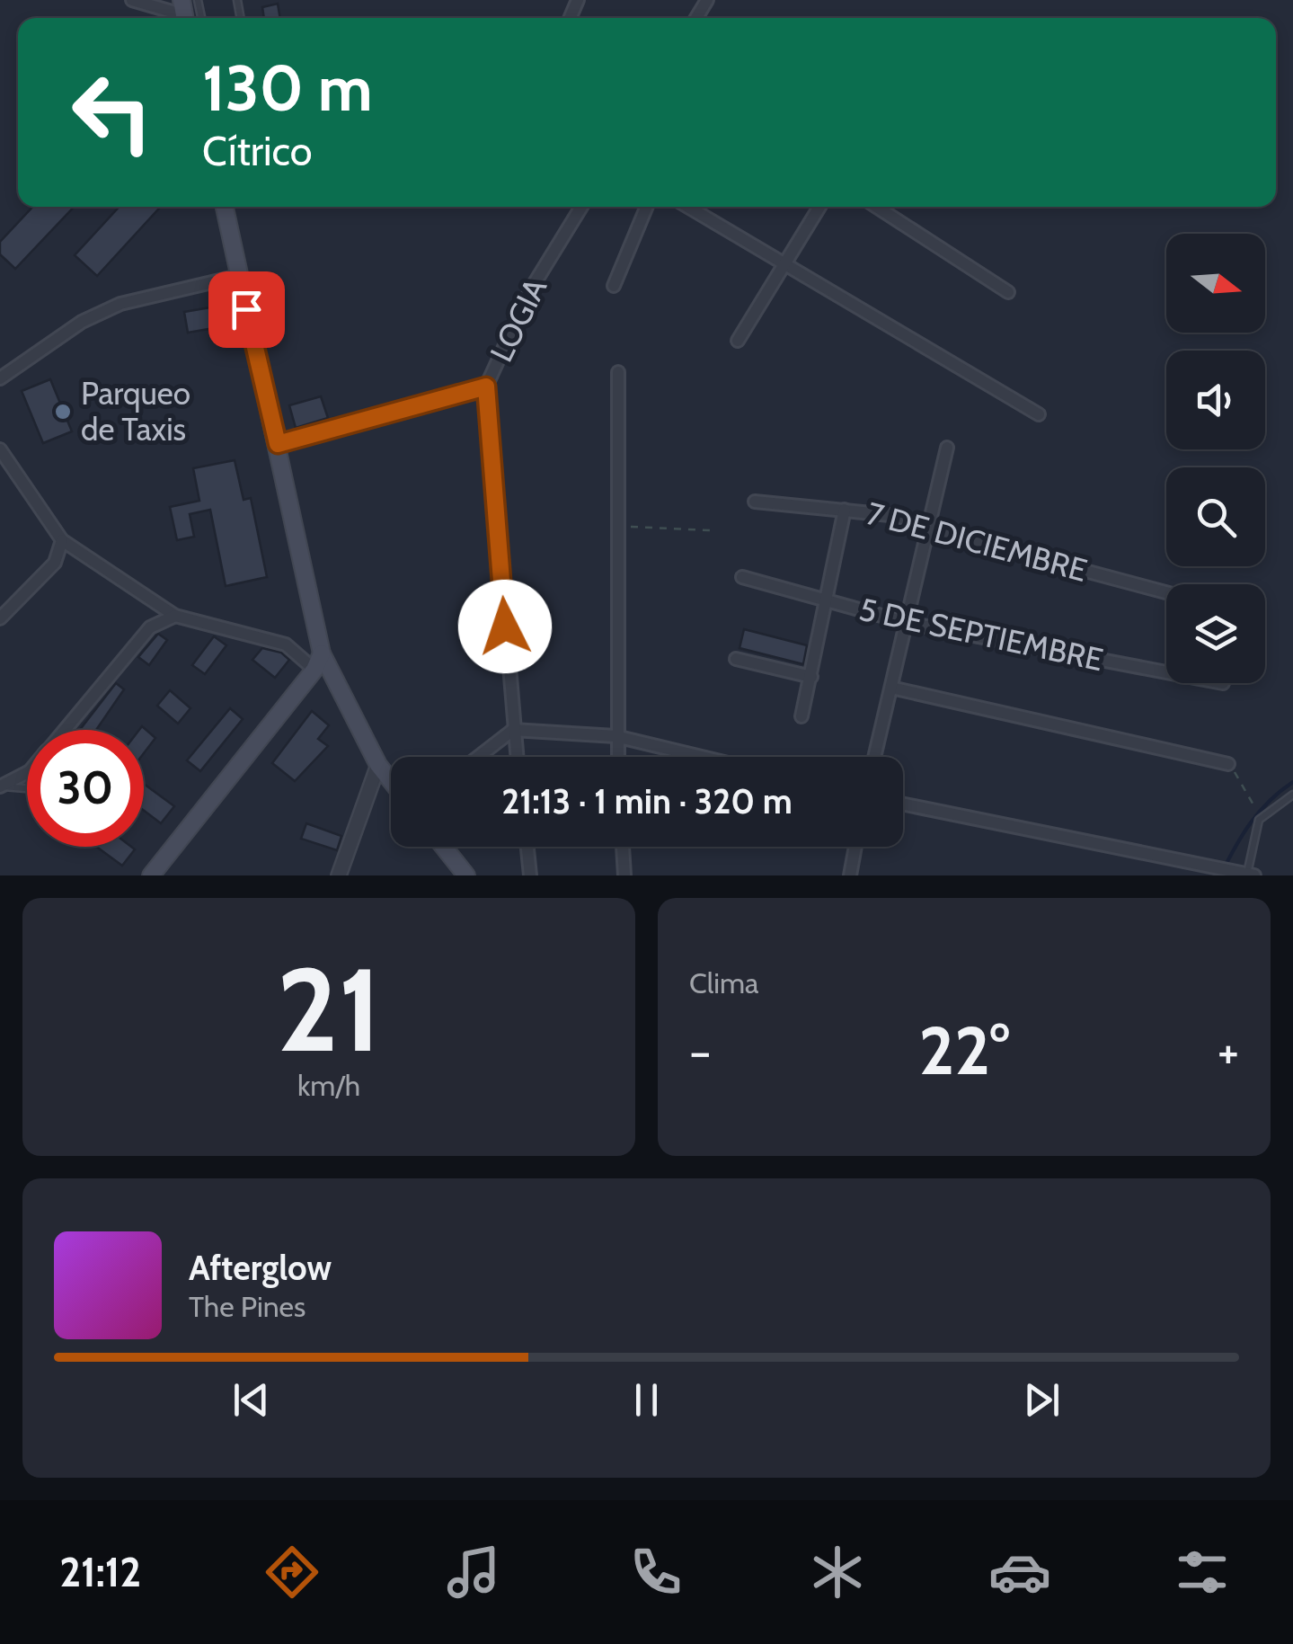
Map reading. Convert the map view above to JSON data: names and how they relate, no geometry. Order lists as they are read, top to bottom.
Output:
{
  "streets": {
    "street": ["LOGIA", "7 DE DICIEMBRE", "5 DE SEPTIEMBRE"]
  },
  "places": ["Parqueo de Taxis"],
  "north": "right",
  "page": {
    "turn": ["130 m", "Cítrico"],
    "limit": "30",
    "trip": "21:13 · 1 min · 320 m",
    "tile": [
      ["21", "km/h"],
      "Clima"
    ],
    "heat": ["−", "22°", "+"],
    "song": ["Afterglow", "The Pines"],
    "tabs": "21:12"
  }
}
